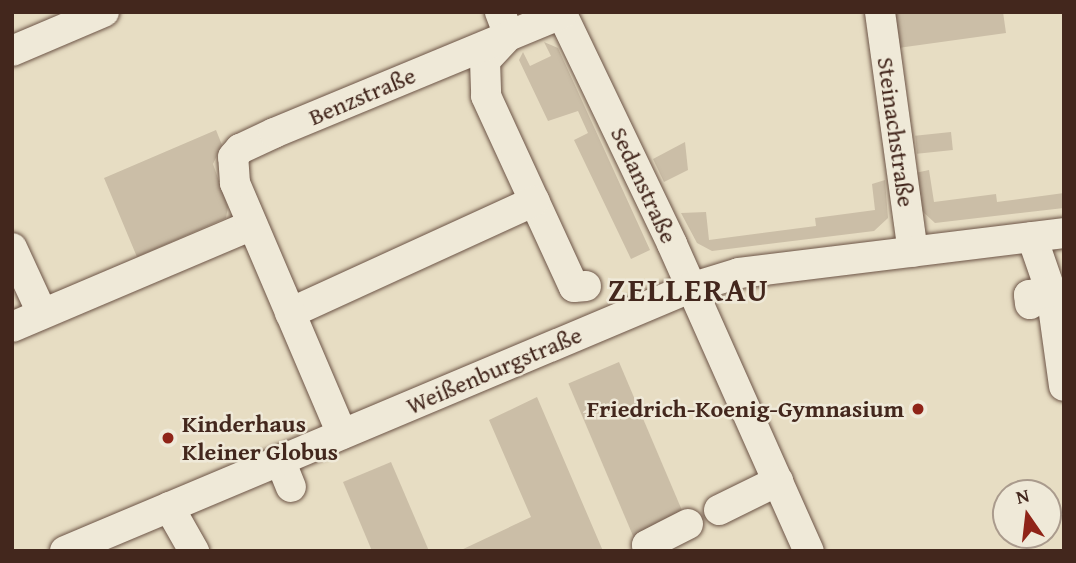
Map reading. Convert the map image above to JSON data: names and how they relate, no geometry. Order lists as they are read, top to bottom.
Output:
{
  "streets": {
    "street": [
      "Benzstraße",
      "Steinachstraße",
      "Sedanstraße",
      "Weißenburgstraße"
    ]
  },
  "crossings": [
    ["Benzstraße", "Sedanstraße"],
    ["Benzstraße", "Weißenburgstraße"],
    ["Steinachstraße", "Weißenburgstraße"],
    ["Sedanstraße", "Weißenburgstraße"]
  ],
  "districts": ["ZELLERAU"],
  "places": ["Friedrich-Koenig-Gymnasium", "Kinderhaus Kleiner Globus"],
  "north": "top"
}
